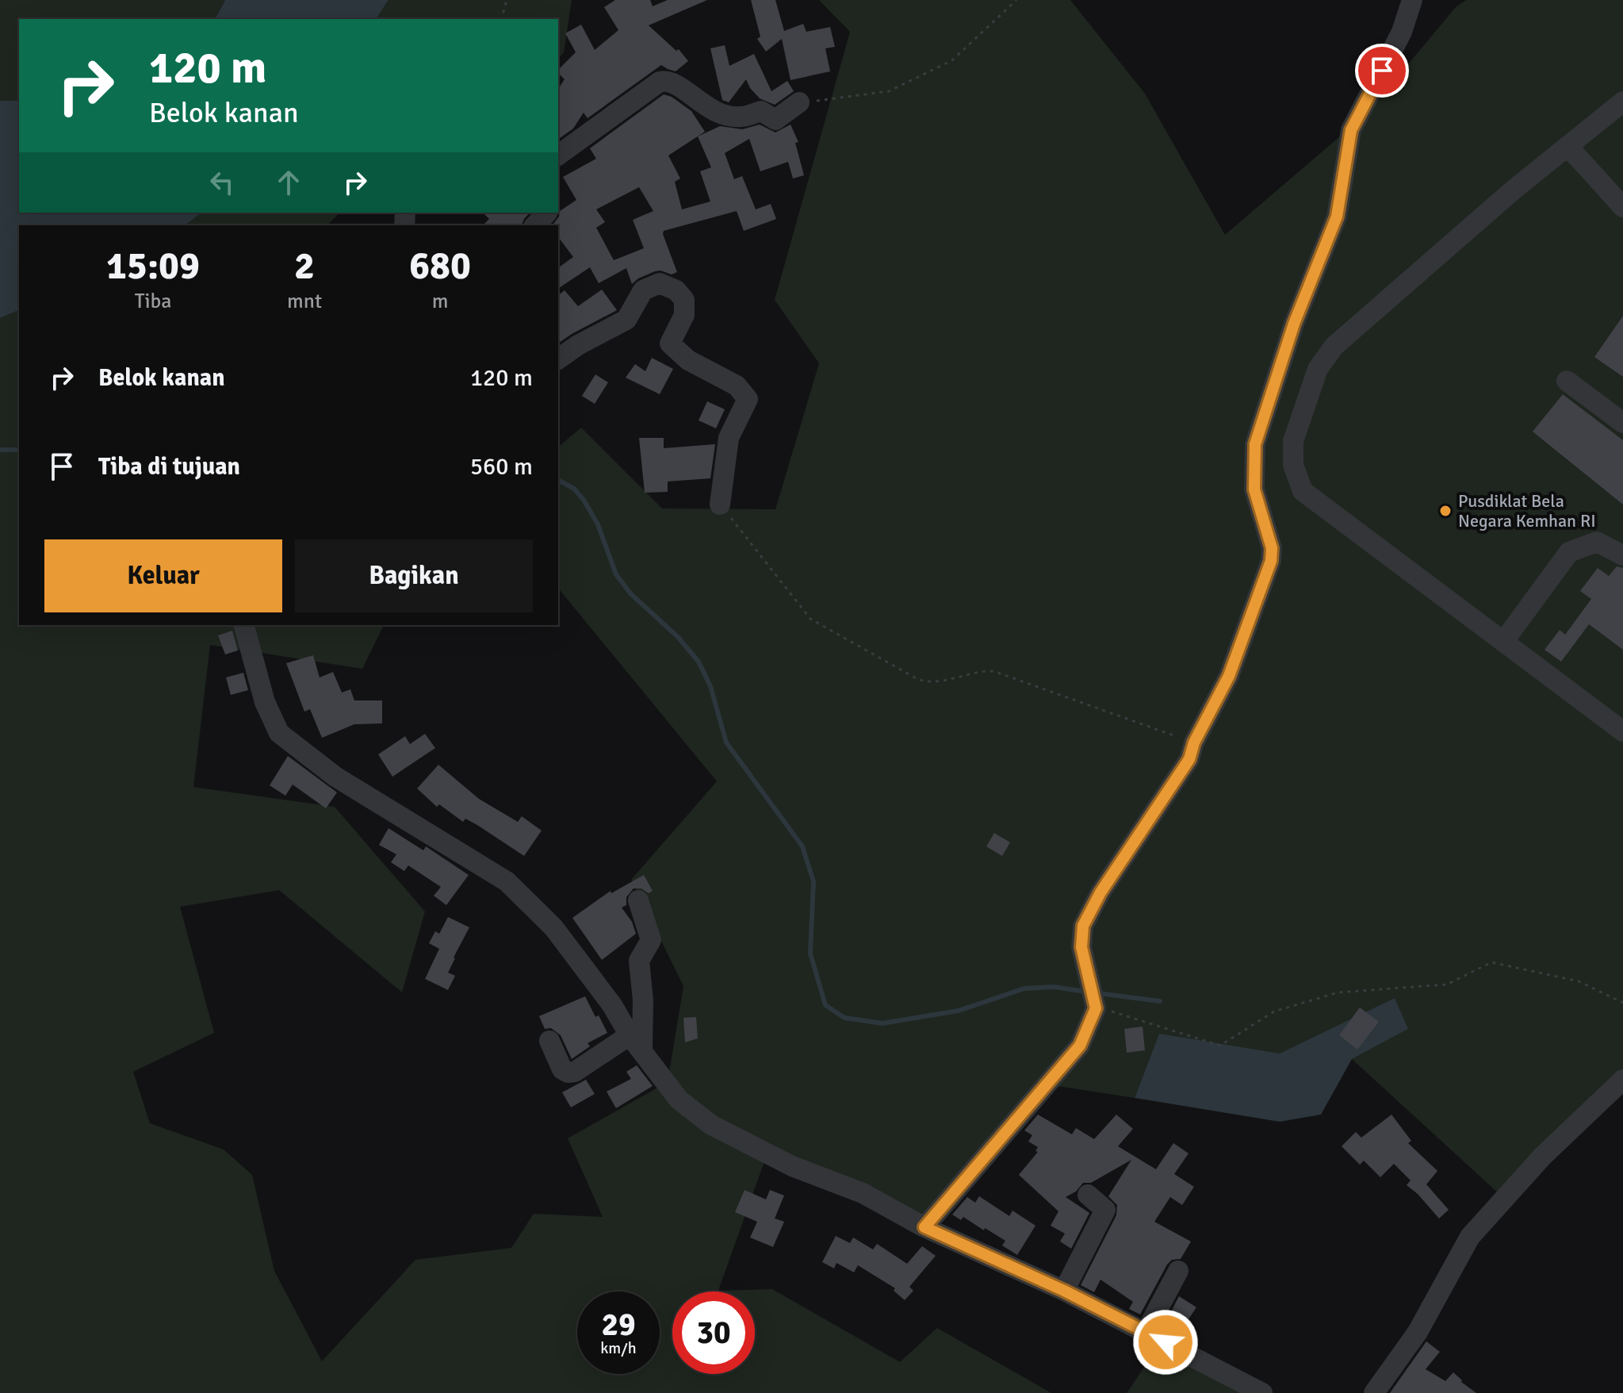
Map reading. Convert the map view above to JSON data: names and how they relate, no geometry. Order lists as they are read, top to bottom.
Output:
{
  "places": ["Pusdiklat Bela Negara Kemhan RI"],
  "page": {
    "turn": ["120 m", "Belok kanan"],
    "eta": [
      "15:09",
      "Tiba",
      "2",
      "mnt",
      "680",
      "m"
    ],
    "list": [
      {
        "name": "Belok kanan",
        "value": "120 m"
      },
      {
        "name": "Tiba di tujuan",
        "value": "560 m"
      }
    ],
    "buttons": ["Keluar", "Bagikan"],
    "speed": "29 km/h",
    "limit": "30"
  }
}
